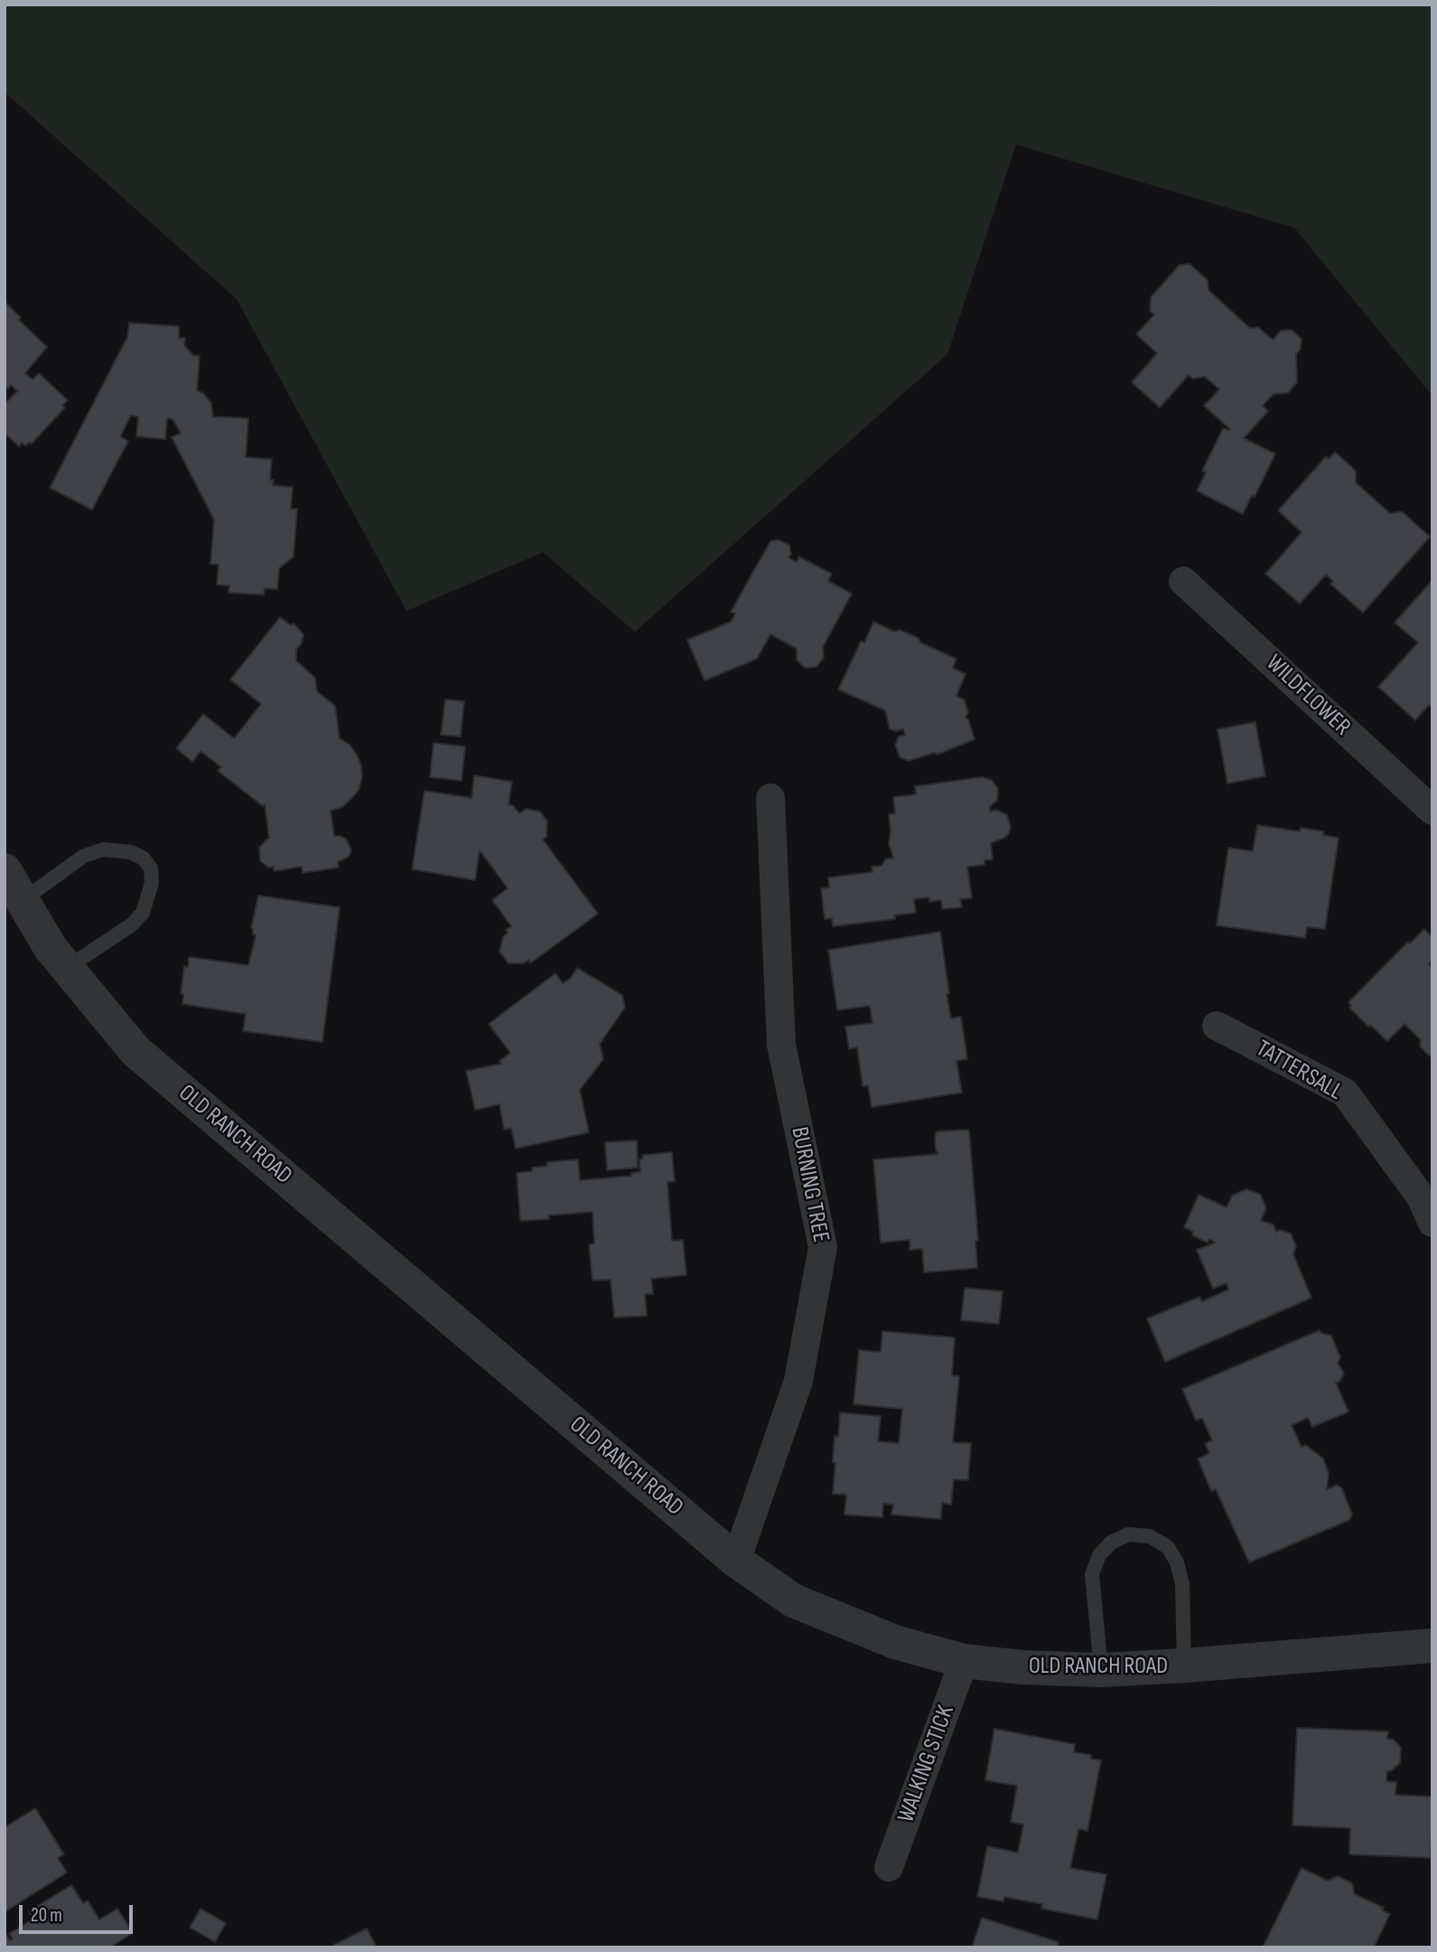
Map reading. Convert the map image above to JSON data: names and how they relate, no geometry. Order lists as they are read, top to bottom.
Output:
{
  "streets": {
    "street": [
      "WILDFLOWER",
      "TATTERSALL",
      "OLD RANCH ROAD",
      "BURNING TREE",
      "WALKING STICK"
    ]
  },
  "crossings": [
    ["OLD RANCH ROAD", "BURNING TREE"],
    ["OLD RANCH ROAD", "WALKING STICK"]
  ],
  "scale_bar": "20 m"
}
